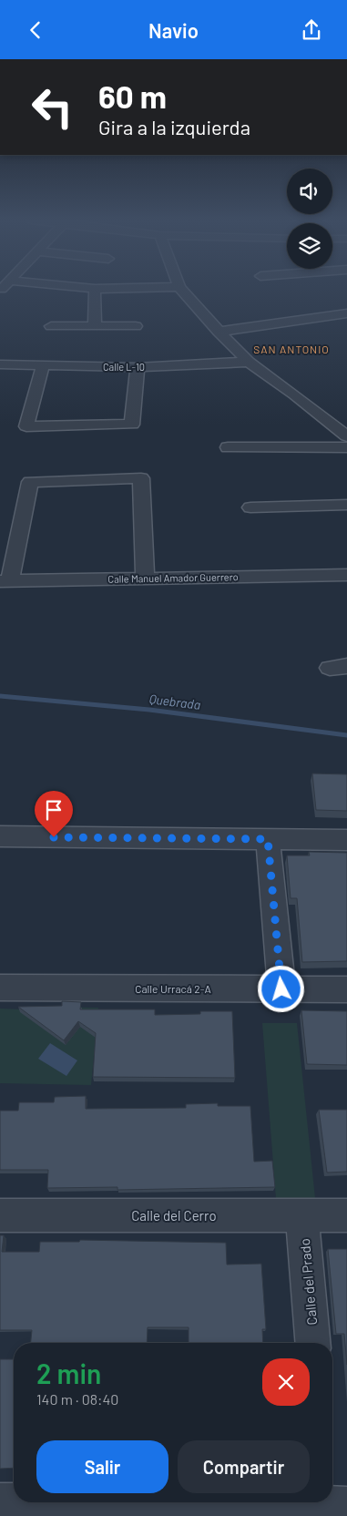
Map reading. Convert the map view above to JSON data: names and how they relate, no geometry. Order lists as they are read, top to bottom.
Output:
{
  "streets": {
    "street": [
      "Calle L-10",
      "Calle Manuel Amador Guerrero",
      "Calle Urracá 2-A",
      "Calle del Cerro",
      "Calle del Prado"
    ]
  },
  "crossings": [
    ["Calle del Cerro", "Calle del Prado"]
  ],
  "districts": ["SAN ANTONIO"],
  "water": ["Quebrada"],
  "page": {
    "header": "Navio",
    "turn": ["60 m", "Gira a la izquierda"],
    "heading": ["2 min", "140 m · 08:40"],
    "buttons": ["Salir", "Compartir"]
  }
}
